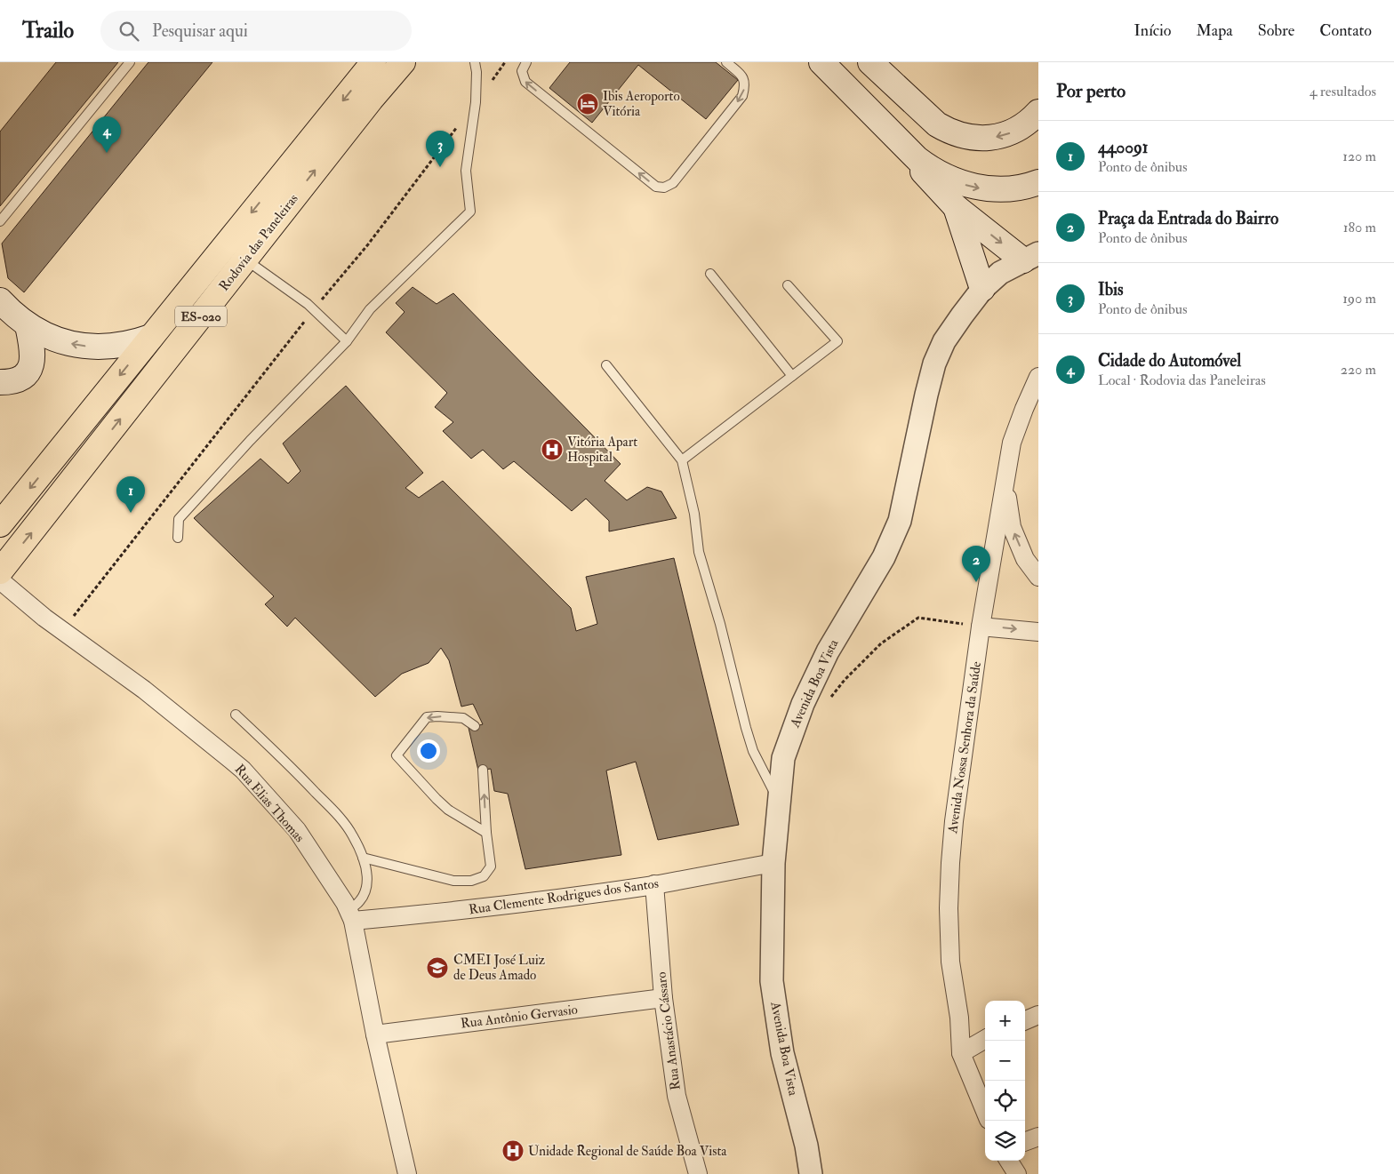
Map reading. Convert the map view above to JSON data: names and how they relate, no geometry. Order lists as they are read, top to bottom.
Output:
{
  "streets": {
    "main road": ["Rodovia das Paneleiras", "ES-020"],
    "street": [
      "Avenida Boa Vista",
      "Avenida Nossa Senhora da Saúde",
      "Rua Elias Thomas",
      "Rua Clemente Rodrigues dos Santos",
      "Rua Antônio Gervasio",
      "Rua Anastácio Cássaro"
    ]
  },
  "crossings": [
    ["Avenida Boa Vista", "Rua Clemente Rodrigues dos Santos"],
    ["Rua Elias Thomas", "Rua Clemente Rodrigues dos Santos"],
    ["Rua Elias Thomas", "Rua Antônio Gervasio"],
    ["Rua Clemente Rodrigues dos Santos", "Rua Anastácio Cássaro"],
    ["Rua Antônio Gervasio", "Rua Anastácio Cássaro"]
  ],
  "places": {
    "hotel": ["Ibis Aeroporto Vitória"],
    "hospital": ["Vitória Apart Hospital", "Unidade Regional de Saúde Boa Vista"],
    "school or university": ["CMEI José Luiz de Deus Amado"]
  },
  "page": {
    "header": "Trailo",
    "search": "Pesquisar aqui",
    "nav": [
      "Início",
      "Mapa",
      "Sobre",
      "Contato"
    ],
    "heading": ["Por perto", "4 resultados"],
    "pins": [
      "4",
      "3",
      "1",
      "2"
    ],
    "list": [
      {
        "mark": "1",
        "name": "440091",
        "note": "Ponto de ônibus",
        "value": "120 m"
      },
      {
        "mark": "2",
        "name": "Praça da Entrada do Bairro",
        "note": "Ponto de ônibus",
        "value": "180 m"
      },
      {
        "mark": "3",
        "name": "Ibis",
        "note": "Ponto de ônibus",
        "value": "190 m"
      },
      {
        "mark": "4",
        "name": "Cidade do Automóvel",
        "note": "Local · Rodovia das Paneleiras",
        "value": "220 m"
      }
    ],
    "map_buttons": ["+", "−"]
  }
}
